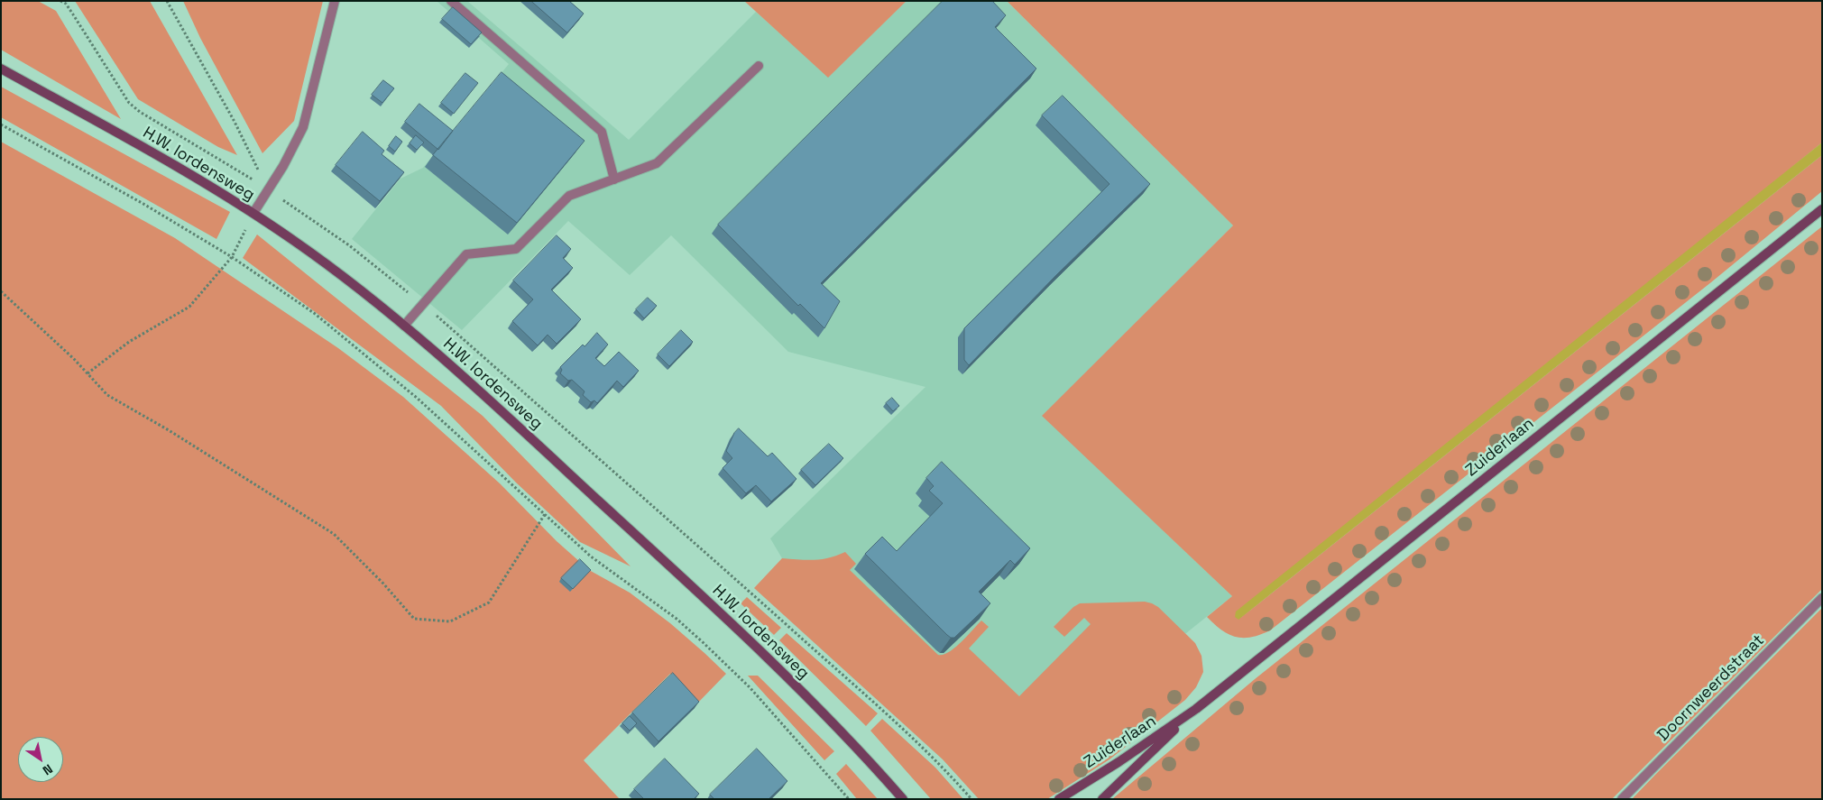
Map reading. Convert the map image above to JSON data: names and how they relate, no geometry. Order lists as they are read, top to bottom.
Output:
{
  "streets": {
    "main road": ["H.W. Iordensweg", "Zuiderlaan"],
    "street": ["Doornweerdstraat"]
  },
  "north": "bottom right"
}
